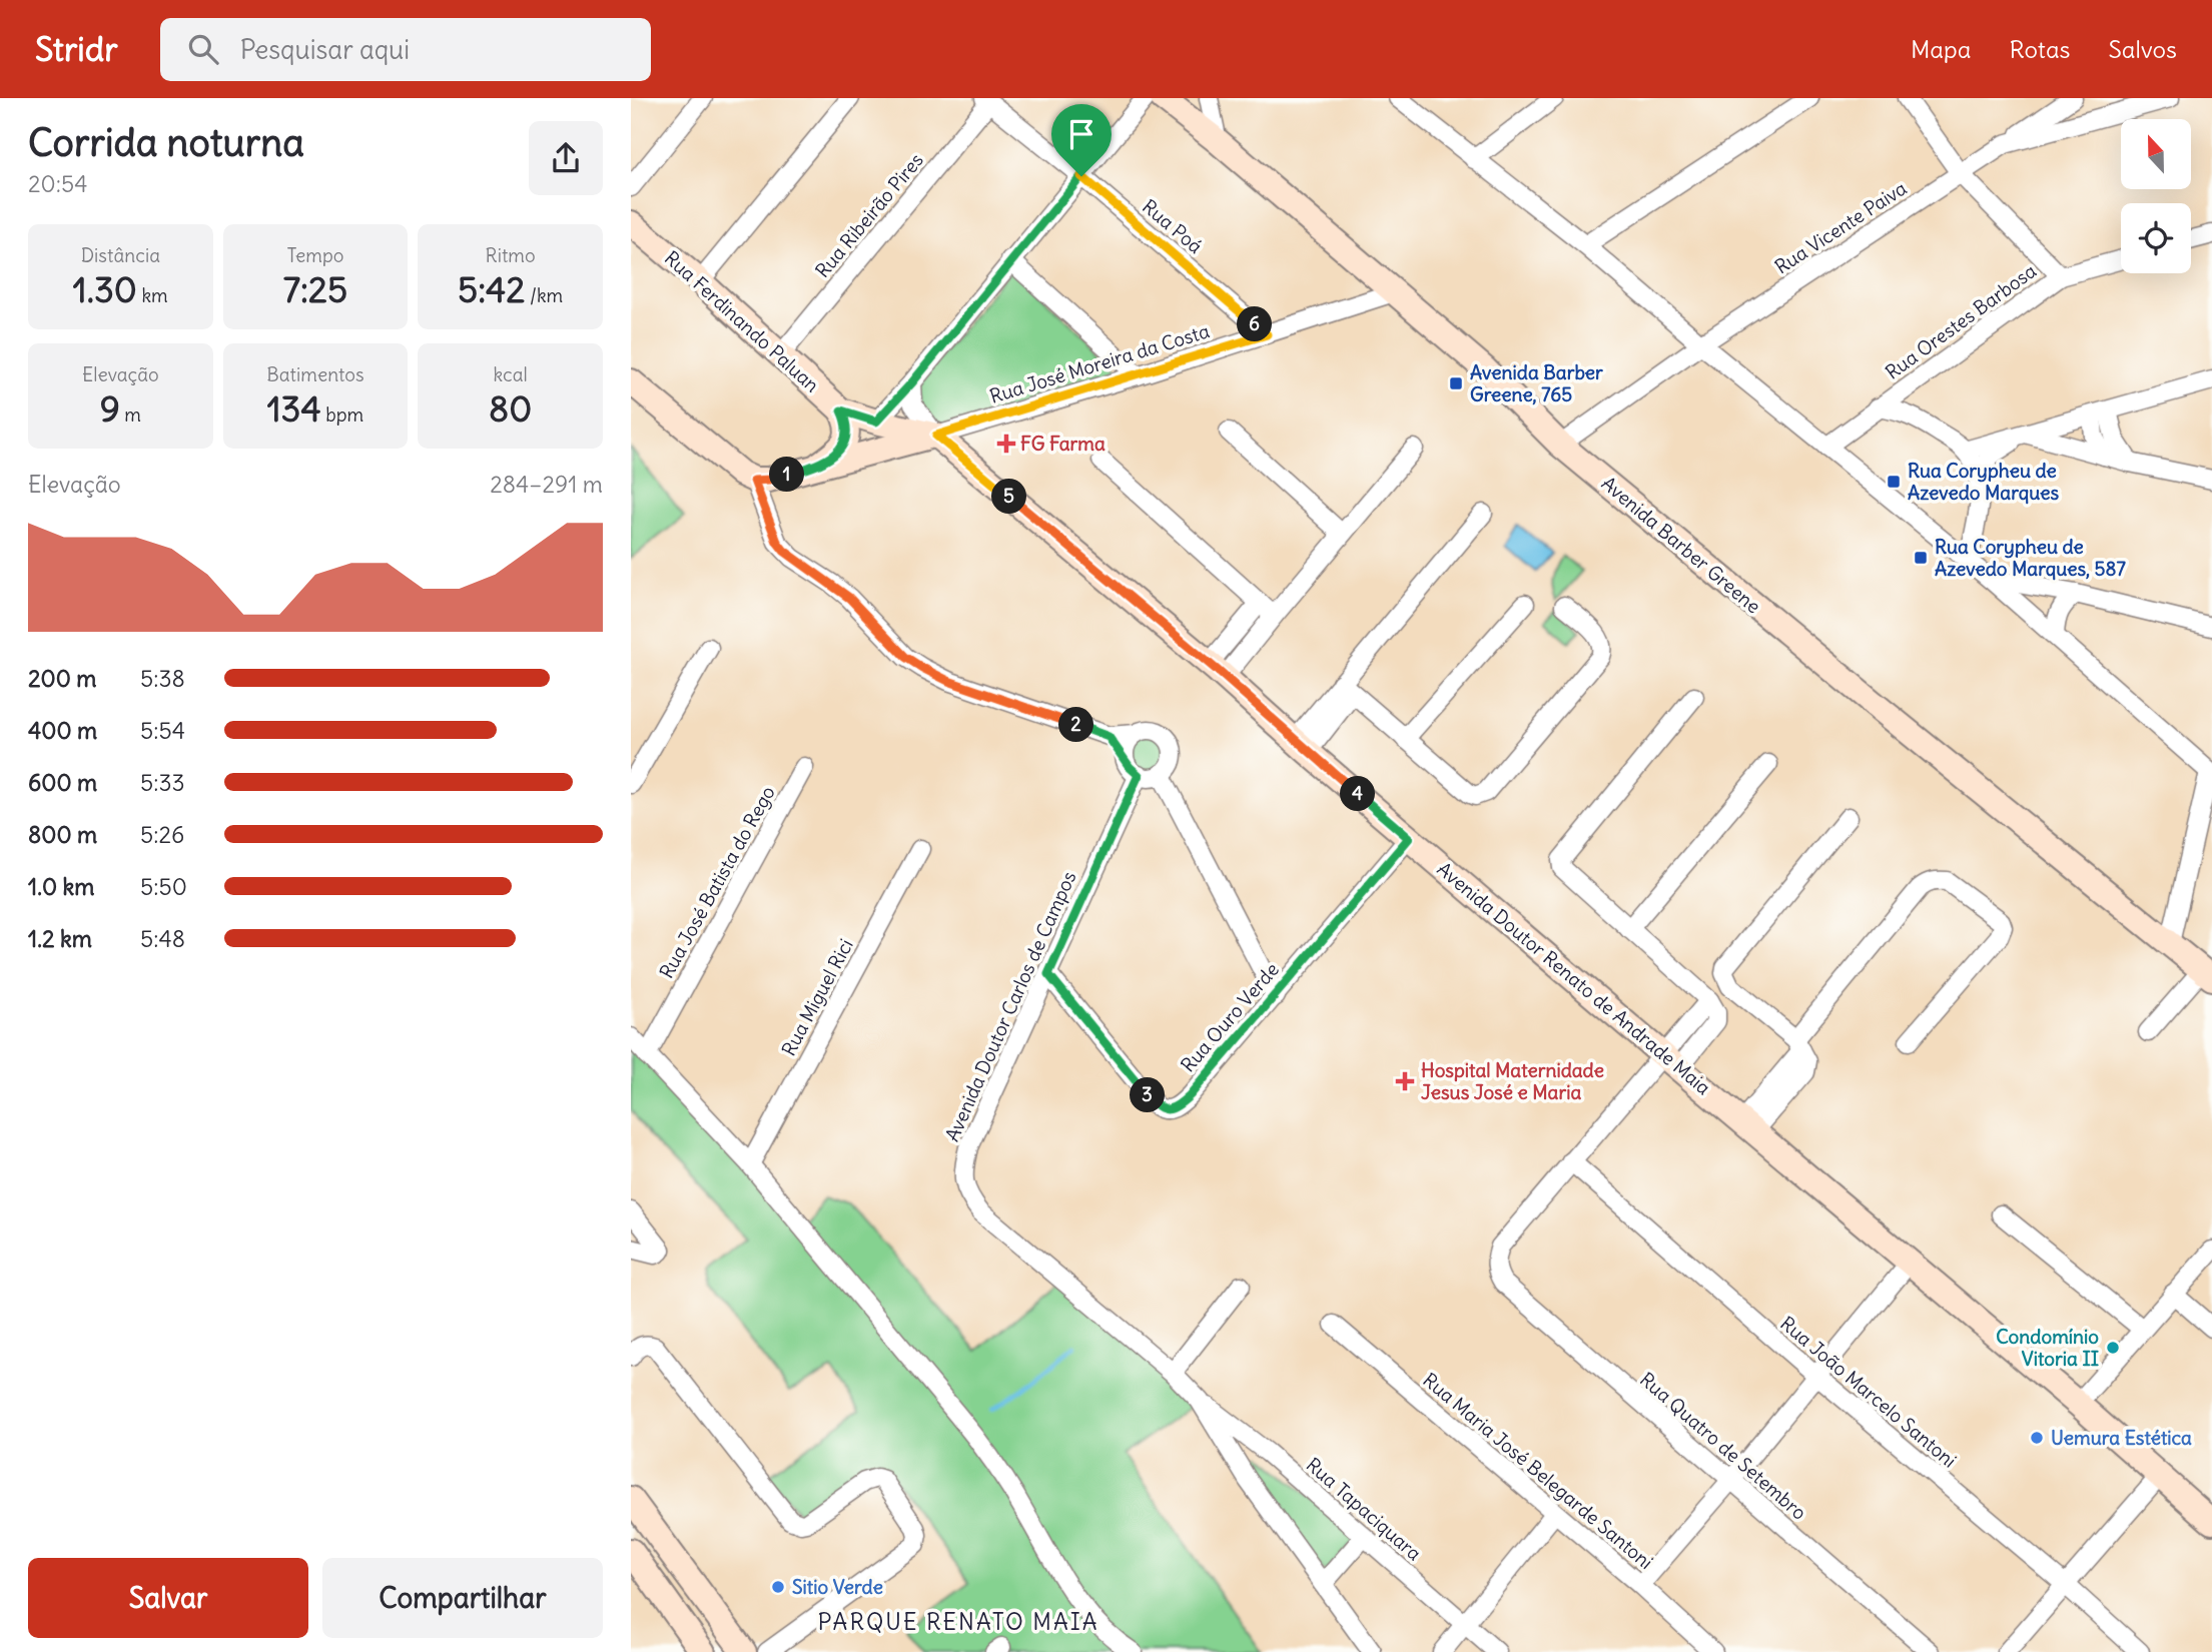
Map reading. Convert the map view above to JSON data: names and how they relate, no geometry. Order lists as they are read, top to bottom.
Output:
{
  "streets": {
    "street": [
      "Rua Ribeirão Pires",
      "Rua Poá",
      "Rua Vicente Paiva",
      "Rua Ferdinando Paluan",
      "Rua Orestes Barbosa",
      "Rua José Moreira da Costa",
      "Avenida Barber Greene",
      "Rua José Batista do Rego",
      "Avenida Doutor Renato de Andrade Maia",
      "Rua Miguel Rici",
      "Avenida Doutor Carlos de Campos",
      "Rua Ouro Verde",
      "Rua João Marcelo Santoni",
      "Rua Quatro de Setembro",
      "Rua Maria José Belegarde Santoni",
      "Rua Tapaciquara"
    ]
  },
  "crossings": [
    ["Rua Ribeirão Pires", "Rua Poá"],
    ["Rua Ribeirão Pires", "Rua Ferdinando Paluan"],
    ["Rua Poá", "Rua José Moreira da Costa"],
    ["Rua Vicente Paiva", "Avenida Barber Greene"],
    ["Rua Ferdinando Paluan", "Rua José Moreira da Costa"],
    ["Rua Ferdinando Paluan", "Avenida Doutor Renato de Andrade Maia"],
    ["Rua José Moreira da Costa", "Avenida Barber Greene"],
    ["Rua José Moreira da Costa", "Avenida Doutor Renato de Andrade Maia"],
    ["Avenida Doutor Renato de Andrade Maia", "Rua Ouro Verde"],
    ["Avenida Doutor Carlos de Campos", "Rua Ouro Verde"],
    ["Avenida Doutor Carlos de Campos", "Rua Tapaciquara"],
    ["Rua João Marcelo Santoni", "Rua Quatro de Setembro"]
  ],
  "districts": ["PARQUE RENATO MAIA"],
  "places": {
    "transit": ["Avenida Barber Greene, 765", "Rua Corypheu de Azevedo Marques", "Rua Corypheu de Azevedo Marques, 587"],
    "health": ["FG Farma", "Hospital Maternidade Jesus José e Maria"],
    "other": ["Condomínio Vitoria II", "Uemura Estética", "Sitio Verde"]
  },
  "north": "top",
  "page": {
    "header": "Stridr",
    "search": "Pesquisar aqui",
    "nav": ["Mapa", "Rotas", "Salvos"],
    "heading": ["Corrida noturna", "20:54"],
    "stats": [
      ["Distância", "1.30 km"],
      ["Tempo", "7:25"],
      ["Ritmo", "5:42 /km"],
      ["Elevação", "9 m"],
      ["Batimentos", "134 bpm"],
      ["kcal", "80"]
    ],
    "pins": [
      "6",
      "1",
      "5",
      "2",
      "4",
      "3"
    ],
    "chart": ["Elevação", "284–291 m"],
    "list": [
      {
        "name": "200 m",
        "note": "5:38"
      },
      {
        "name": "400 m",
        "note": "5:54"
      },
      {
        "name": "600 m",
        "note": "5:33"
      },
      {
        "name": "800 m",
        "note": "5:26"
      },
      {
        "name": "1.0 km",
        "note": "5:50"
      },
      {
        "name": "1.2 km",
        "note": "5:48"
      }
    ],
    "buttons": ["Salvar", "Compartilhar"]
  }
}
